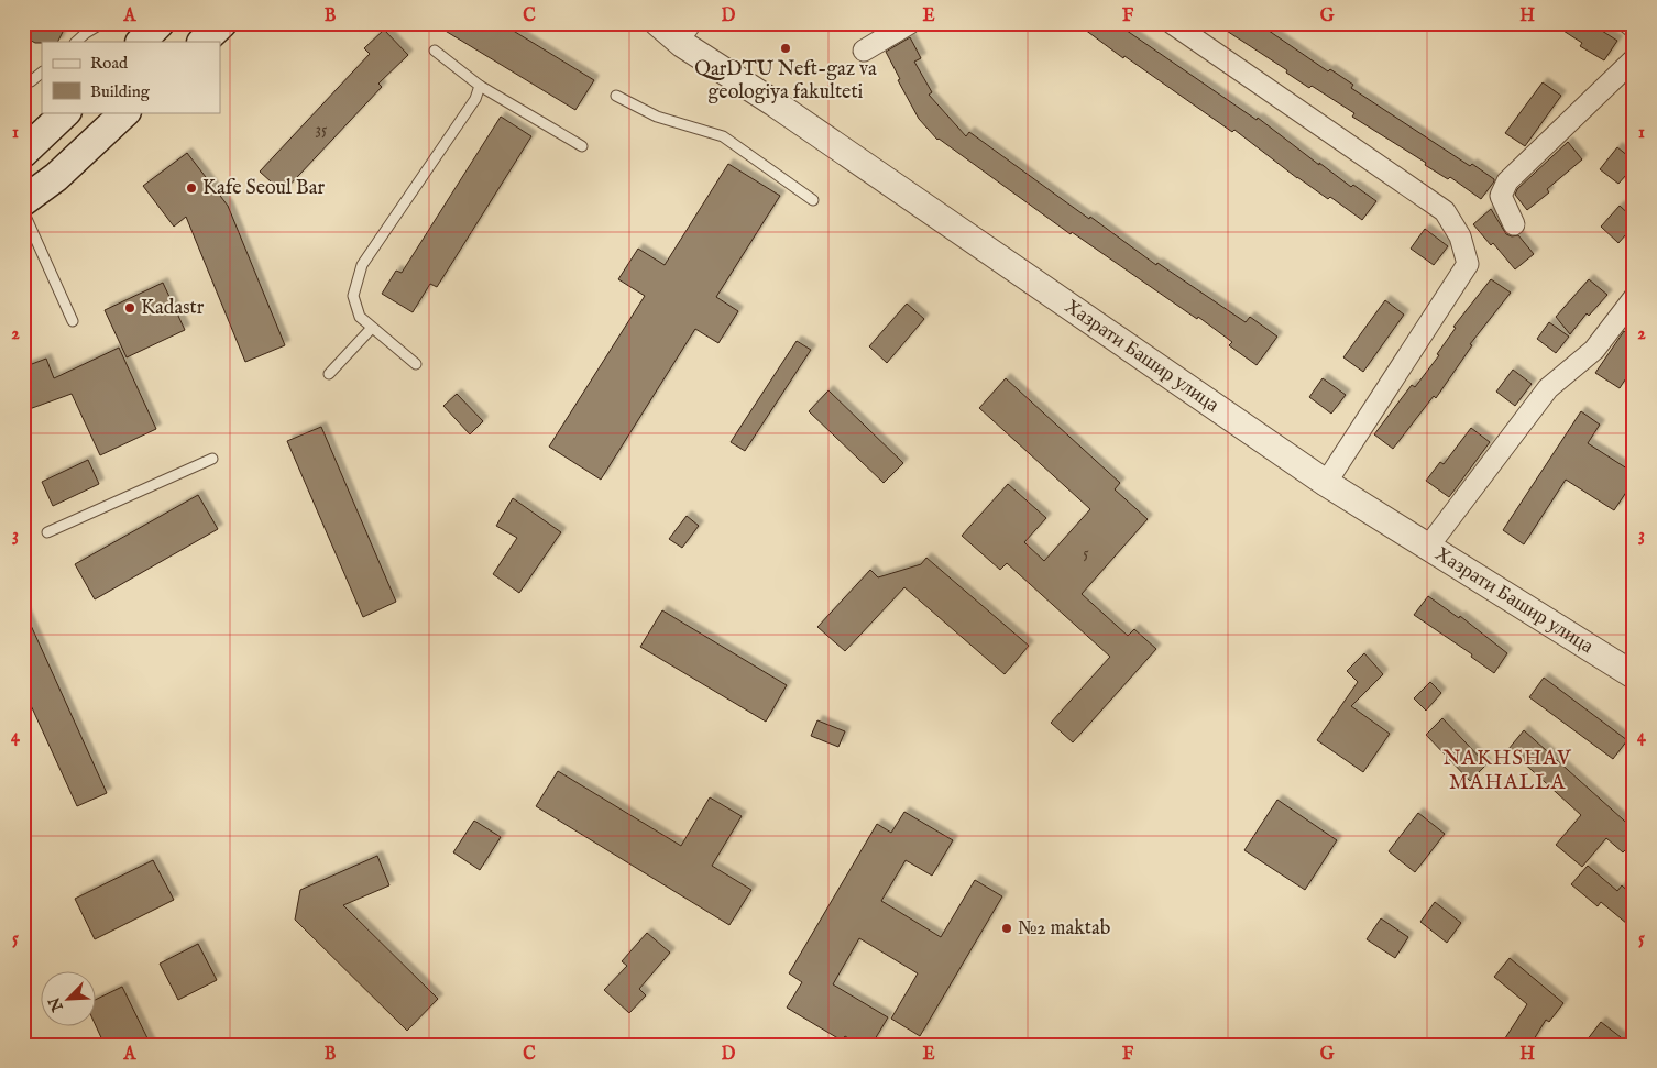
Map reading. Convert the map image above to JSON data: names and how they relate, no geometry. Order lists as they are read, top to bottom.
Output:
{
  "streets": {
    "street": ["Хазрати Башир улица"]
  },
  "districts": ["NAKHSHAV MAHALLA"],
  "places": [
    "QarDTU Neft-gaz va geologiya fakulteti",
    "Kafe Seoul Bar",
    "Kadastr",
    "№2 maktab"
  ],
  "house_numbers": ["35", "5"],
  "legend": ["Road", "Building"],
  "north": "bottom left",
  "grid": {
    "columns": [
      "A",
      "B",
      "C",
      "D",
      "E",
      "F",
      "G",
      "H"
    ],
    "rows": [
      "1",
      "2",
      "3",
      "4",
      "5"
    ]
  }
}
